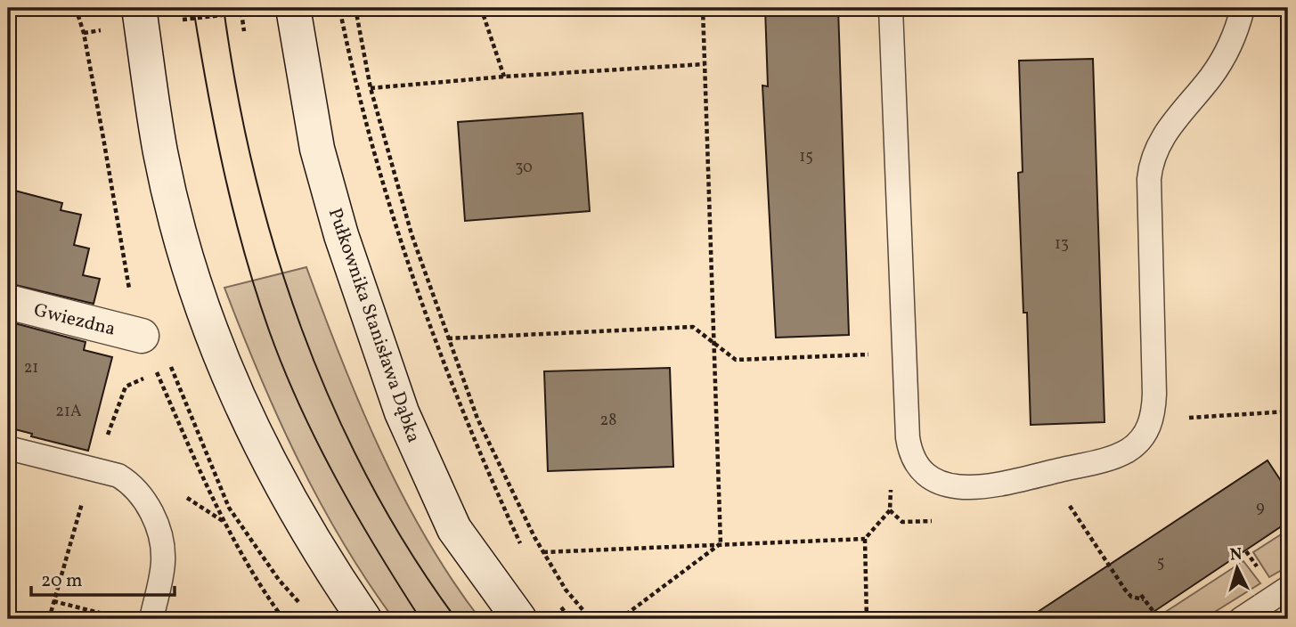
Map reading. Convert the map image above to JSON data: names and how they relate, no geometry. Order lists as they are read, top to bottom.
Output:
{
  "streets": {
    "street": ["Gwiezdna", "Pułkownika Stanisława Dąbka"]
  },
  "house_numbers": [
    "15",
    "30",
    "13",
    "21",
    "21A",
    "28",
    "9",
    "5"
  ],
  "scale_bar": "20 m",
  "north": "top"
}
